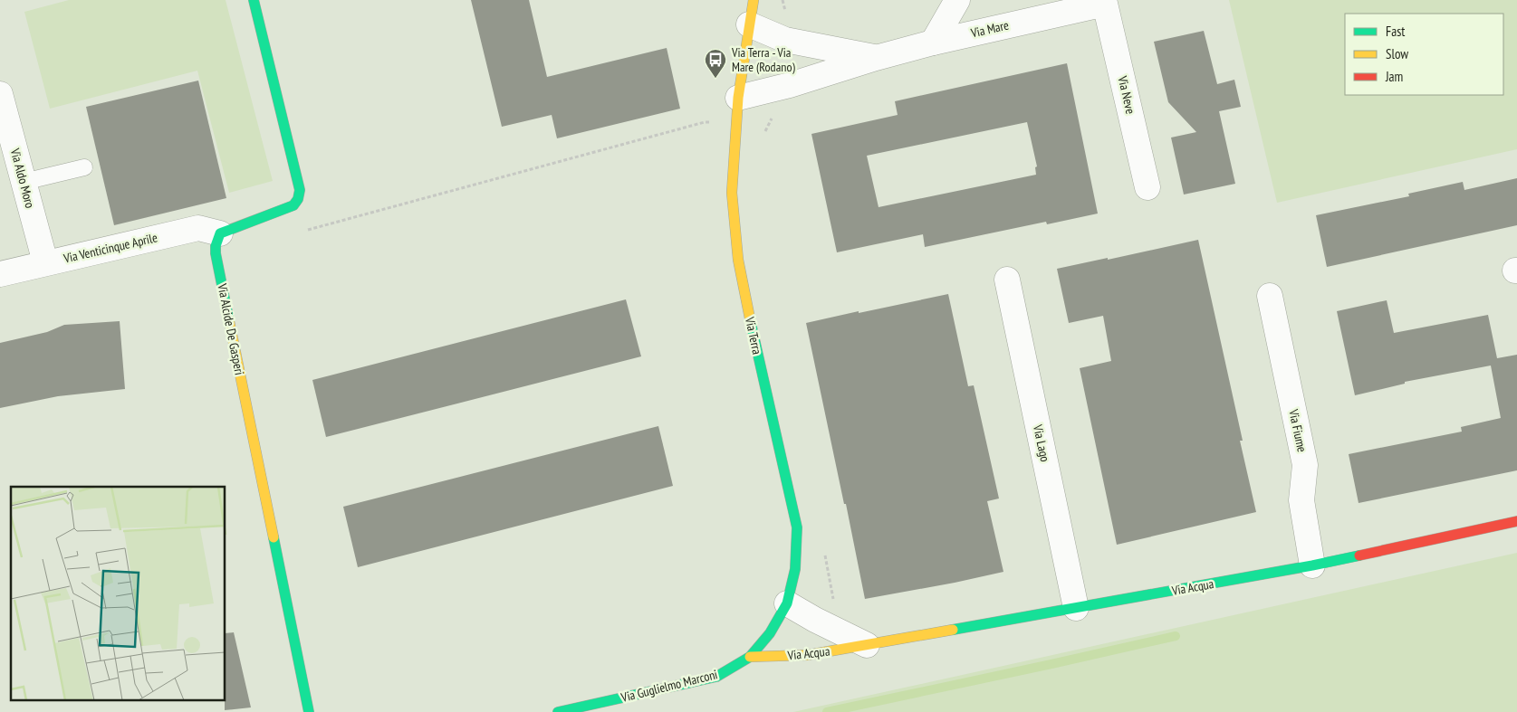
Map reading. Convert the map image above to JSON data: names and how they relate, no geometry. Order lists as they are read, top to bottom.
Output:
{
  "streets": {
    "street": [
      "Via Mare",
      "Via Neve",
      "Via Aldo Moro",
      "Via Venticinque Aprile",
      "Via Alcide De Gasperi",
      "Via Terra",
      "Via Fiume",
      "Via Lago",
      "Via Acqua",
      "Via Guglielmo Marconi"
    ]
  },
  "crossings": [
    ["Via Mare", "Via Neve"],
    ["Via Mare", "Via Terra"],
    ["Via Aldo Moro", "Via Venticinque Aprile"],
    ["Via Venticinque Aprile", "Via Alcide De Gasperi"],
    ["Via Terra", "Via Acqua"],
    ["Via Terra", "Via Guglielmo Marconi"],
    ["Via Fiume", "Via Acqua"],
    ["Via Lago", "Via Acqua"],
    ["Via Acqua", "Via Guglielmo Marconi"]
  ],
  "places": {
    "bus stop": ["Via Terra - Via Mare (Rodano)"]
  },
  "legend": ["Fast", "Slow", "Jam"]
}
